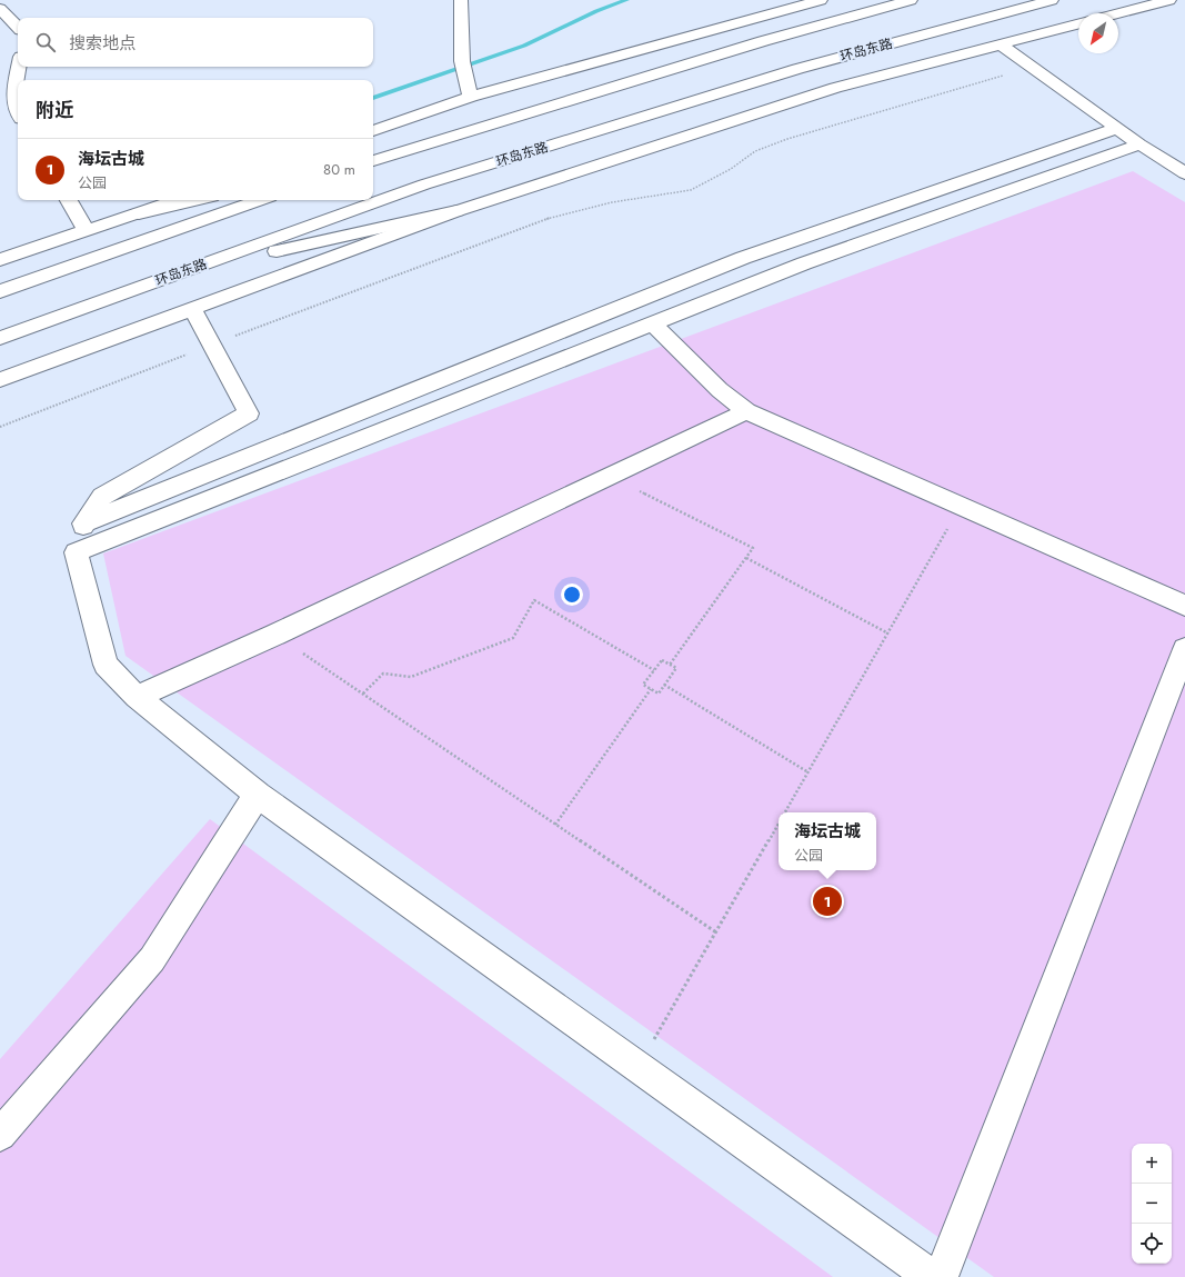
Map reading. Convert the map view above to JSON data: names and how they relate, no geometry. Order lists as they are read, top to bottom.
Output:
{
  "streets": {
    "street": ["环岛东路"]
  },
  "north": "bottom left",
  "page": {
    "search": "搜索地点",
    "heading": "附近",
    "list": [
      {
        "mark": "1",
        "name": "海坛古城",
        "note": "公园",
        "value": "80 m"
      }
    ],
    "popup": ["海坛古城", "公园"],
    "pins": "1",
    "map_buttons": ["+", "−"]
  }
}
